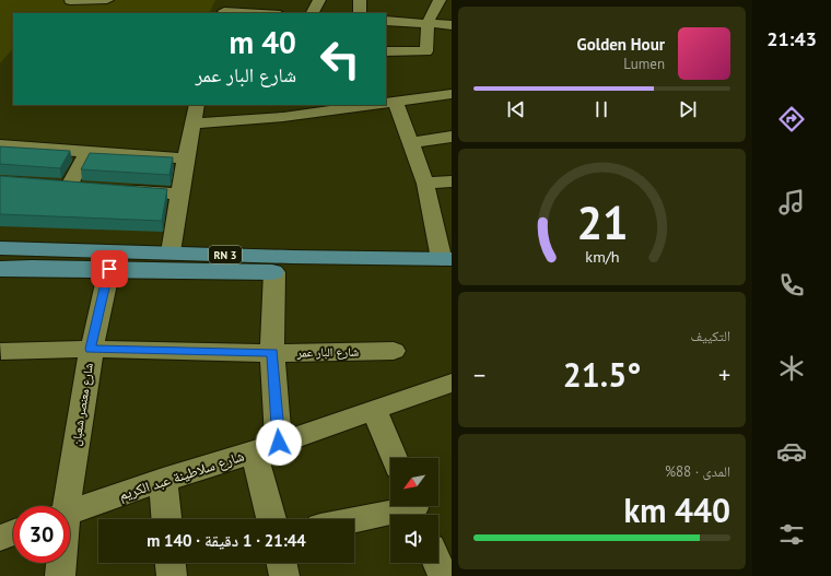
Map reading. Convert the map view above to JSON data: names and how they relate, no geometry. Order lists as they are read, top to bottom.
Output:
{
  "streets": {
    "main road": ["RN 3"],
    "street": ["شارع البار عمر", "شارع معنصر شعبان", "شارع سلاطينة عبد الكريم"]
  },
  "crossings": [
    ["RN 3", "شارع معنصر شعبان"],
    ["شارع البار عمر", "شارع معنصر شعبان"]
  ],
  "north": "bottom left",
  "page": {
    "tabs": "21:43",
    "turn": ["40 m", "شارع البار عمر"],
    "song": ["Golden Hour", "Lumen"],
    "tile": [
      "التكييف",
      ["المدى · 88%", "440 km"]
    ],
    "heat": ["−", "21.5°", "+"],
    "limit": "30",
    "trip": "21:44 · 1 دقيقة · 140 m",
    "gauge": ["21", "km/h"]
  }
}
